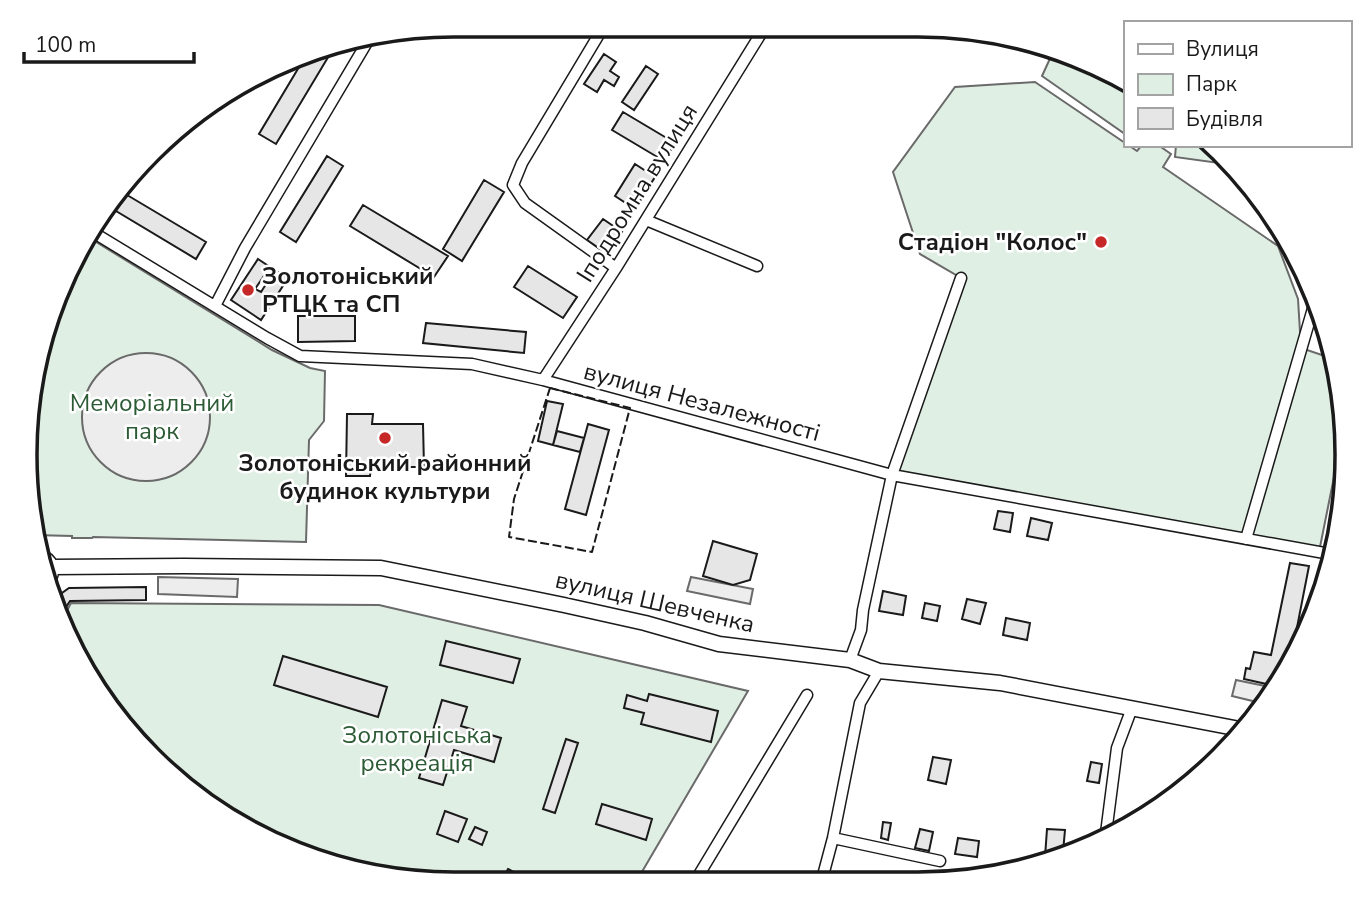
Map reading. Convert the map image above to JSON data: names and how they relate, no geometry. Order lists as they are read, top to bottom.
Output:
{
  "streets": {
    "main road": ["вулиця Шевченка"],
    "street": ["Іподромна вулиця", "вулиця Незалежності"]
  },
  "crossings": [
    ["Іподромна вулиця", "вулиця Незалежності"]
  ],
  "parks": ["Меморіальний парк", "Золотоніська рекреація"],
  "places": ["Стадіон \"Колос\"", "Золотоніський РТЦК та СП", "Золотоніський районний будинок культури"],
  "legend": ["Вулиця", "Парк", "Будівля"],
  "scale_bar": "100 m"
}
